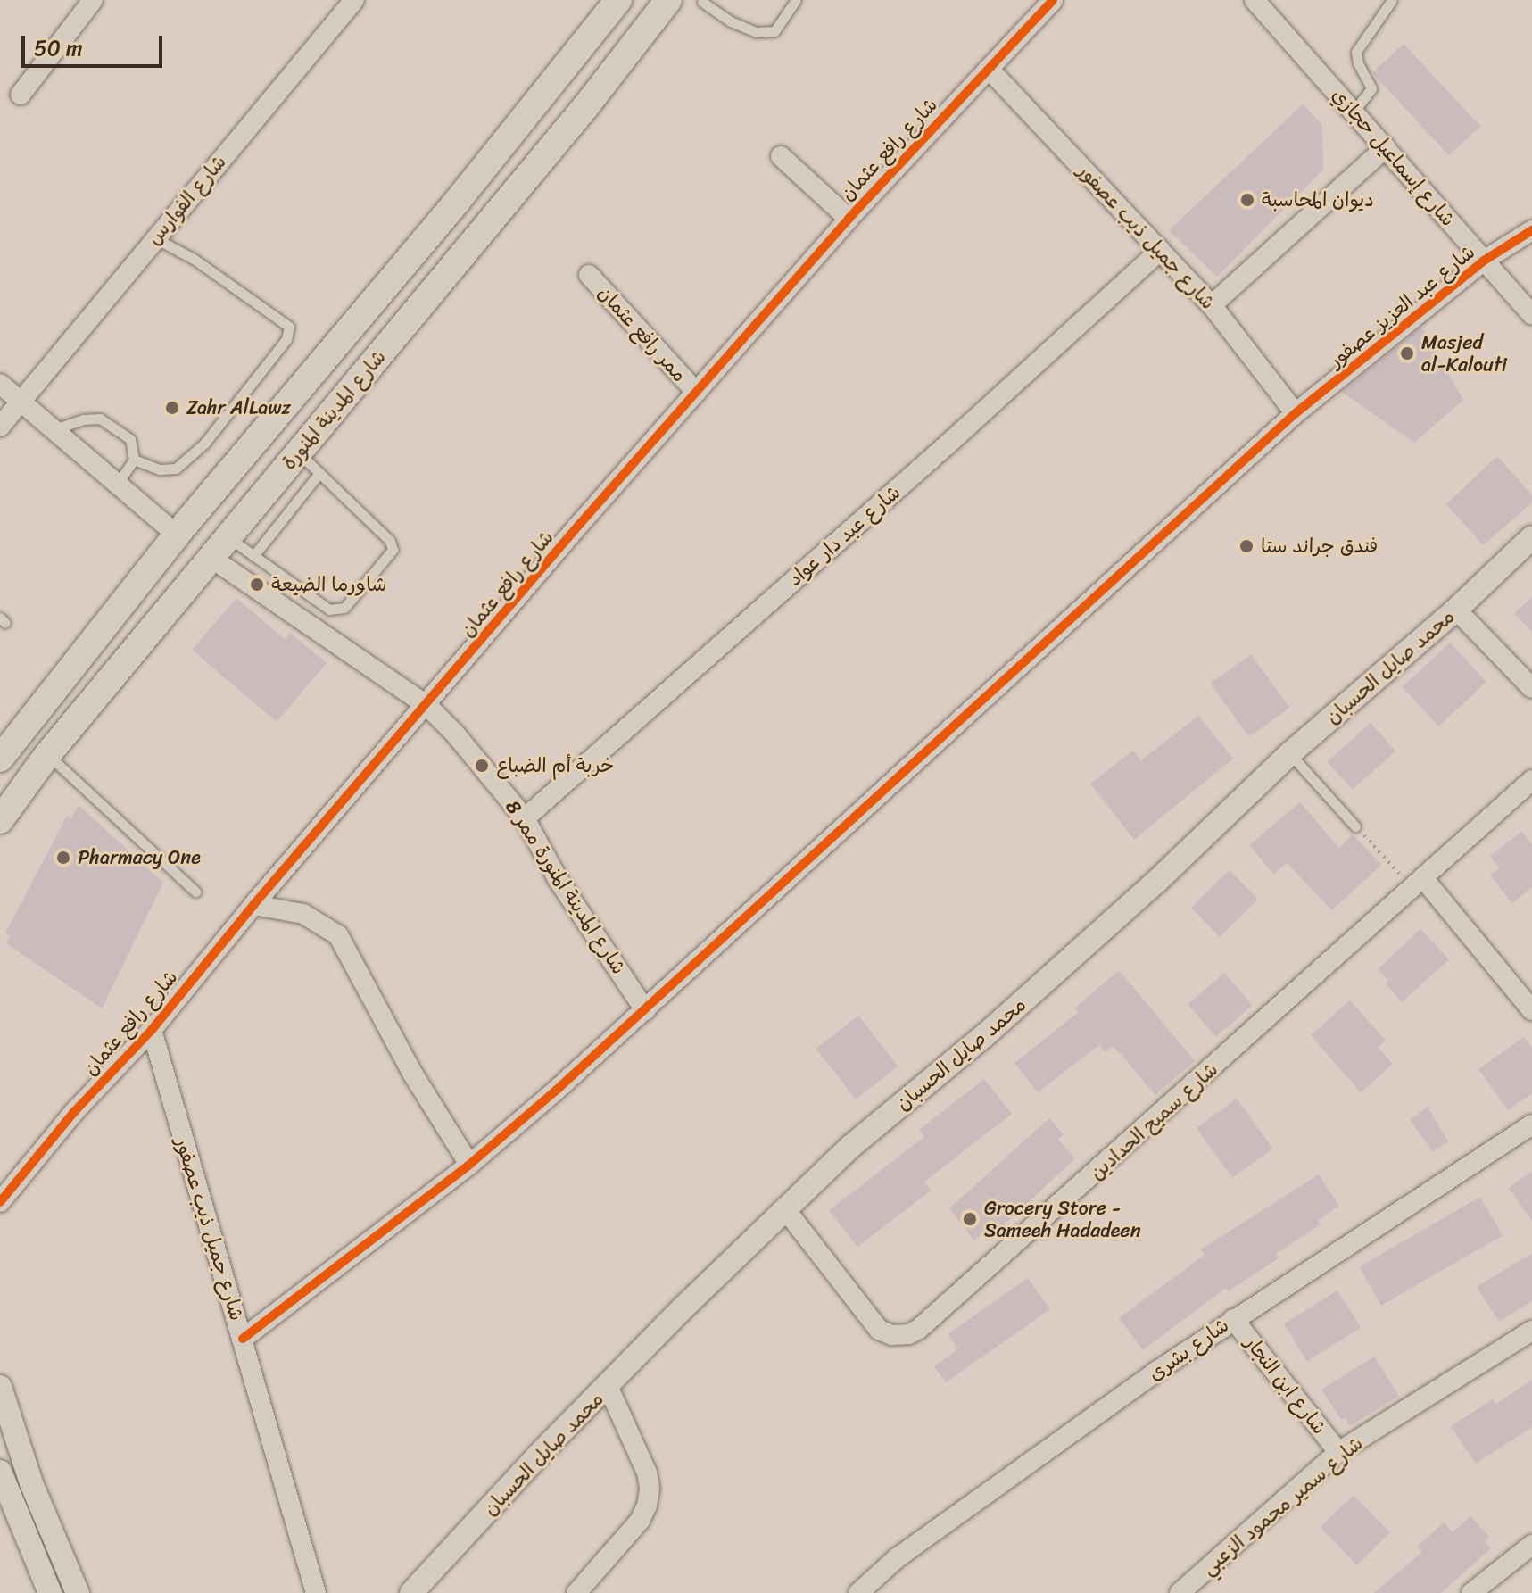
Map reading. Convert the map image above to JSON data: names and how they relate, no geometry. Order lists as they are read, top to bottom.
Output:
{
  "streets": {
    "main road": ["شارع المدينة المنورة"],
    "street": [
      "شارع رافع عثمان",
      "شارع إسماعيل حجازي",
      "شارع الفوارس",
      "شارع جميل ذيب عصفور",
      "شارع عبد العزيز عصفور",
      "ممر رافع عثمان",
      "شارع عبد دار عواد",
      "محمد صايل الحسبان",
      "شارع المدينة المنورة ممر 8",
      "شارع سميح الحدادين",
      "شارع بشرى",
      "شارع ابن النجار",
      "شارع سمير محمود الزعبي"
    ]
  },
  "crossings": [
    ["شارع رافع عثمان", "شارع جميل ذيب عصفور"],
    ["شارع رافع عثمان", "ممر رافع عثمان"],
    ["شارع رافع عثمان", "شارع المدينة المنورة ممر 8"],
    ["شارع إسماعيل حجازي", "شارع عبد العزيز عصفور"],
    ["شارع جميل ذيب عصفور", "شارع عبد العزيز عصفور"],
    ["شارع جميل ذيب عصفور", "شارع عبد دار عواد"],
    ["شارع عبد العزيز عصفور", "شارع المدينة المنورة ممر 8"],
    ["شارع المدينة المنورة", "شارع المدينة المنورة ممر 8"],
    ["شارع عبد دار عواد", "شارع المدينة المنورة ممر 8"],
    ["محمد صايل الحسبان", "شارع سميح الحدادين"],
    ["شارع بشرى", "شارع ابن النجار"],
    ["شارع ابن النجار", "شارع سمير محمود الزعبي"]
  ],
  "places": [
    "ديوان المحاسبة",
    "Masjed al-Kalouti",
    "Zahr AlLawz",
    "فندق جراند ستا",
    "شاورما الضيعة",
    "خربة أم الضباع",
    "Pharmacy One",
    "Grocery Store - Sameeh Hadadeen"
  ],
  "scale_bar": "50 m"
}
